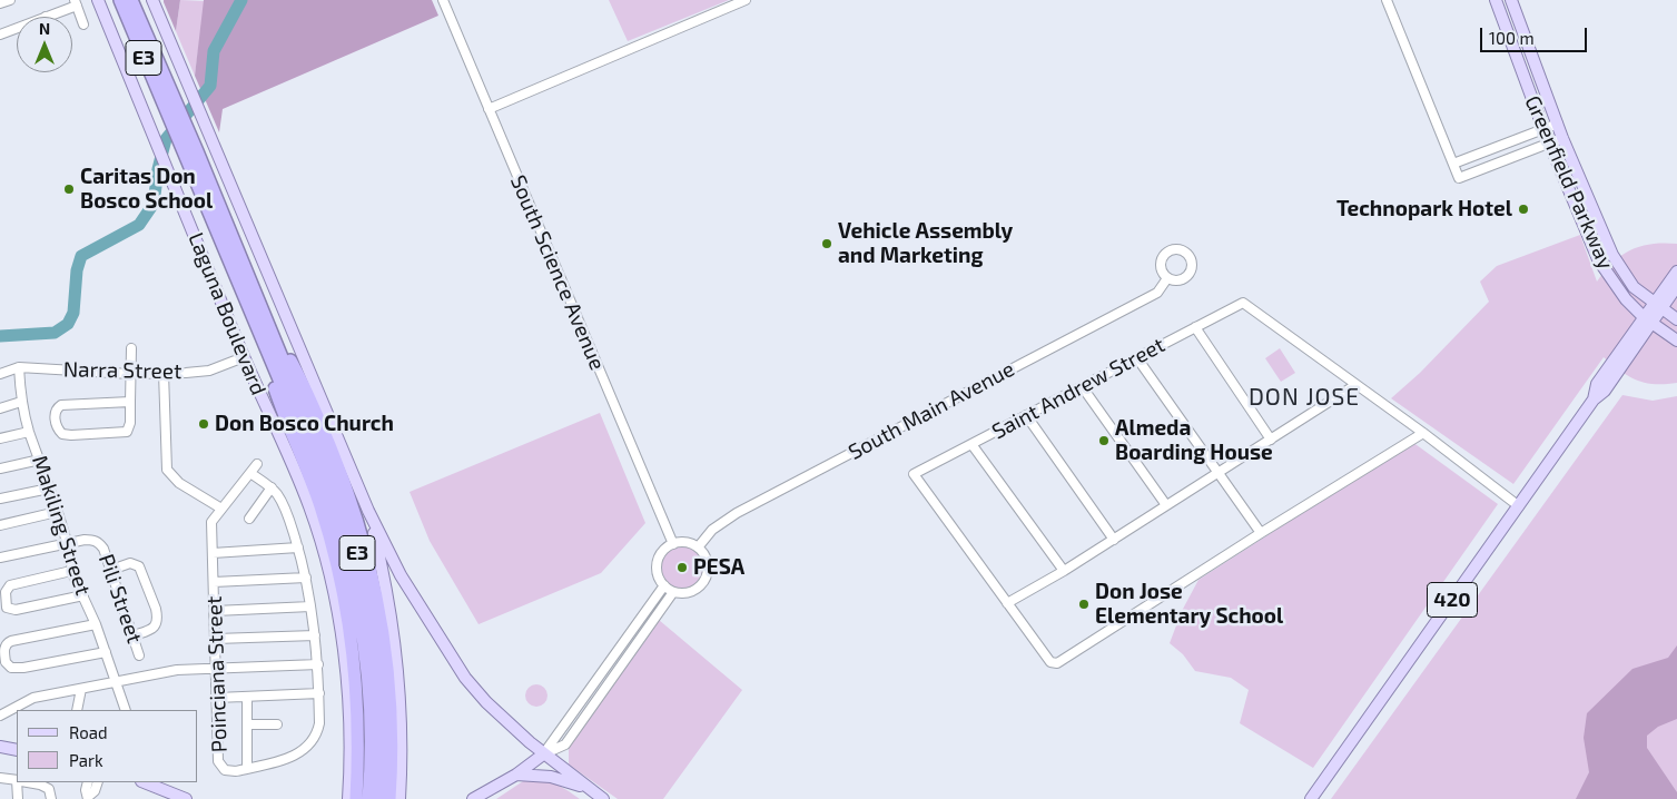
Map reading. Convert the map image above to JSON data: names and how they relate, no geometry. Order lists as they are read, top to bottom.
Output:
{
  "streets": {
    "highway": ["E3"],
    "main road": ["Greenfield Parkway", "Laguna Boulevard", "420"],
    "street": [
      "South Science Avenue",
      "Narra Street",
      "Saint Andrew Street",
      "South Main Avenue",
      "Makiling Street",
      "Pili Street",
      "Poinciana Street"
    ]
  },
  "crossings": [
    ["Greenfield Parkway", "420"],
    ["South Science Avenue", "South Main Avenue"],
    ["Laguna Boulevard", "Narra Street"],
    ["Narra Street", "Makiling Street"],
    ["Makiling Street", "Pili Street"]
  ],
  "districts": ["DON JOSE"],
  "places": [
    "Caritas Don Bosco School",
    "Technopark Hotel",
    "Vehicle Assembly and Marketing",
    "Don Bosco Church",
    "Almeda Boarding House",
    "PESA",
    "Don Jose Elementary School"
  ],
  "legend": ["Road", "Park"],
  "scale_bar": "100 m",
  "north": "top"
}
